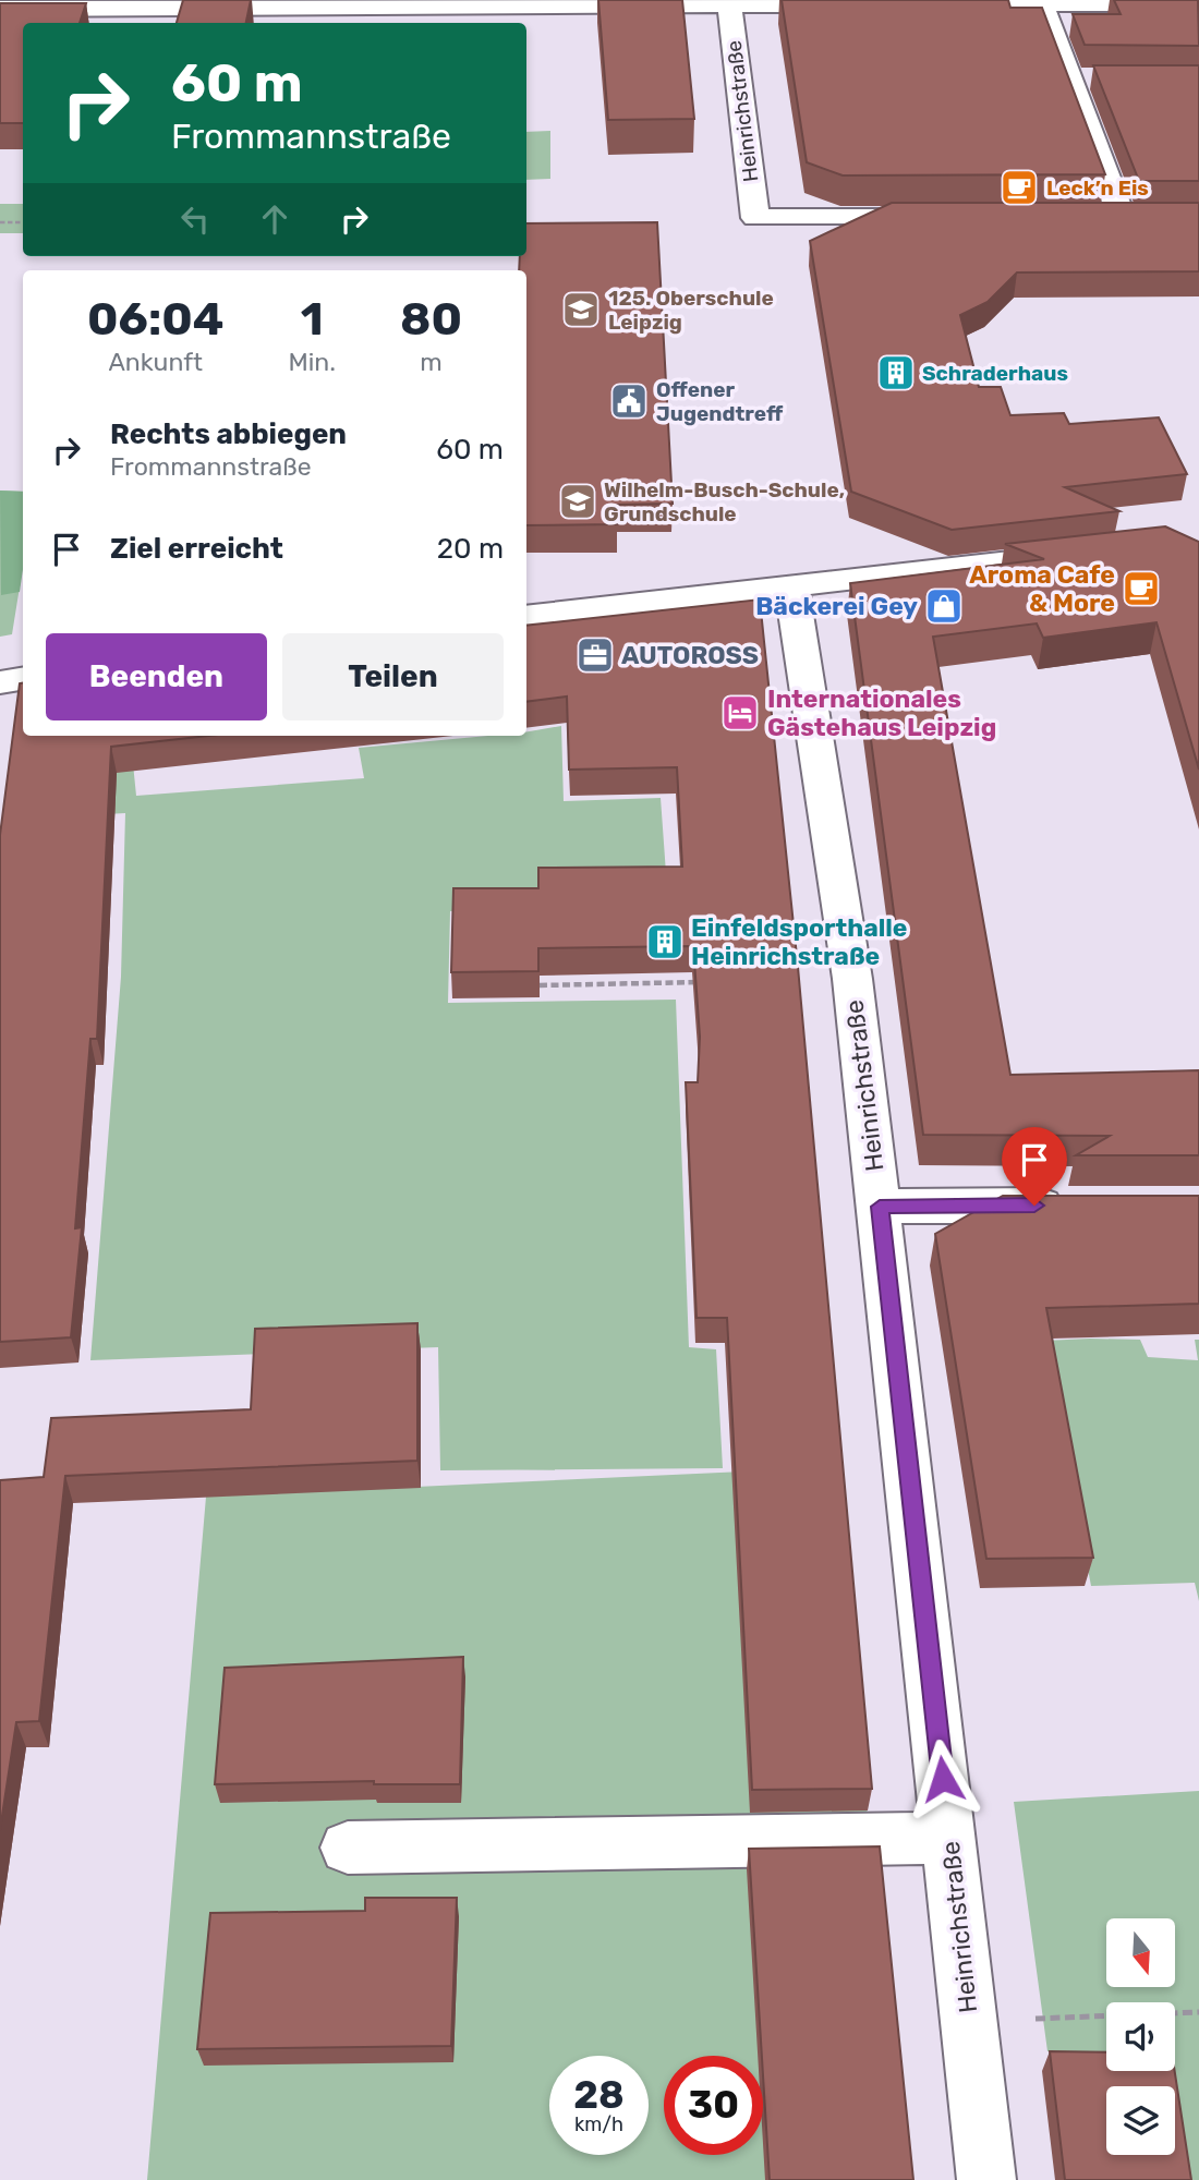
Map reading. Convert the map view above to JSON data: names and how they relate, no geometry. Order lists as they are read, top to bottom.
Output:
{
  "streets": {
    "street": ["Heinrichstraße"]
  },
  "places": {
    "cafe": ["Leck’n Eis", "Aroma Cafe & More"],
    "school or university": ["125. Oberschule Leipzig", "Wilhelm-Busch-Schule, Grundschule"],
    "building": ["Schraderhaus", "Einfeldsporthalle Heinrichstraße"],
    "public building": ["Offener Jugendtreff"],
    "shop": ["Bäckerei Gey"],
    "office": ["AUTOROSS"],
    "hotel": ["Internationales Gästehaus Leipzig"]
  },
  "north": "bottom",
  "page": {
    "turn": ["60 m", "Frommannstraße"],
    "eta": [
      "06:04",
      "Ankunft",
      "1",
      "Min.",
      "80",
      "m"
    ],
    "list": [
      {
        "name": "Rechts abbiegen",
        "note": "Frommannstraße",
        "value": "60 m"
      },
      {
        "name": "Ziel erreicht",
        "value": "20 m"
      }
    ],
    "buttons": ["Beenden", "Teilen"],
    "speed": "28 km/h",
    "limit": "30"
  }
}
